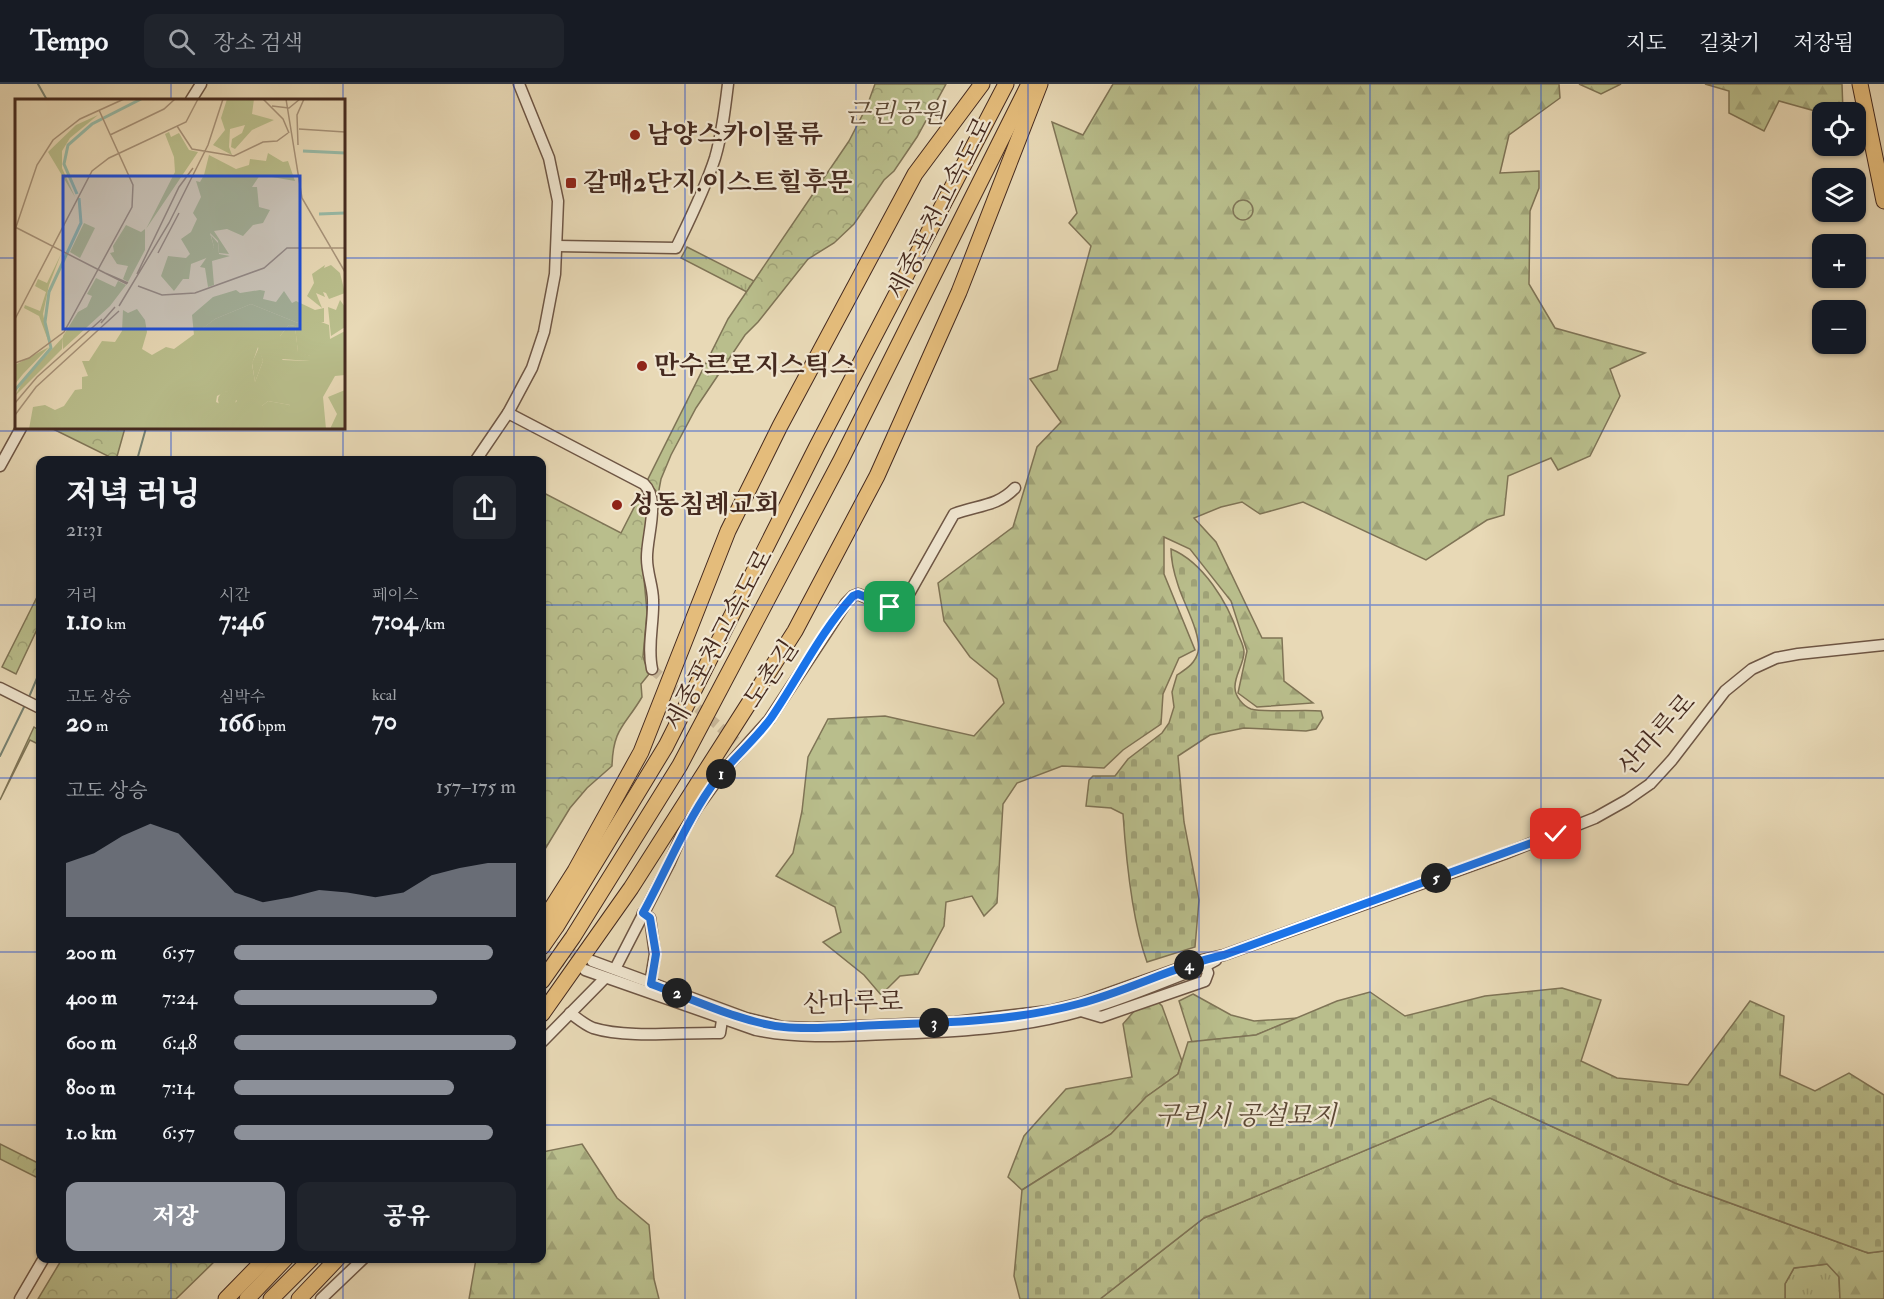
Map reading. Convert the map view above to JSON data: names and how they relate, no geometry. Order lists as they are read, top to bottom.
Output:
{
  "streets": {
    "highway": ["세종포천고속도로"],
    "street": ["도촌길", "산마루로"]
  },
  "crossings": [
    ["도촌길", "산마루로"]
  ],
  "parks": ["근린공원", "구리시 공설묘지"],
  "places": {
    "other": ["남양스카이물류", "만수르로지스틱스", "성동침례교회"],
    "transit": ["갈매2단지.이스트힐후문"]
  },
  "page": {
    "header": "Tempo",
    "search": "장소 검색",
    "nav": ["지도", "길찾기", "저장됨"],
    "map_buttons": ["+", "−"],
    "heading": ["저녁 러닝", "21:31"],
    "stats": [
      ["거리", "1.10 km"],
      ["시간", "7:46"],
      ["페이스", "7:04 /km"],
      ["고도 상승", "20 m"],
      ["심박수", "166 bpm"],
      ["kcal", "70"]
    ],
    "pins": [
      "1",
      "5",
      "4",
      "2",
      "3"
    ],
    "chart": ["고도 상승", "157–175 m"],
    "list": [
      {
        "name": "200 m",
        "note": "6:57"
      },
      {
        "name": "400 m",
        "note": "7:24"
      },
      {
        "name": "600 m",
        "note": "6:48"
      },
      {
        "name": "800 m",
        "note": "7:14"
      },
      {
        "name": "1.0 km",
        "note": "6:57"
      }
    ],
    "buttons": ["저장", "공유"]
  }
}
